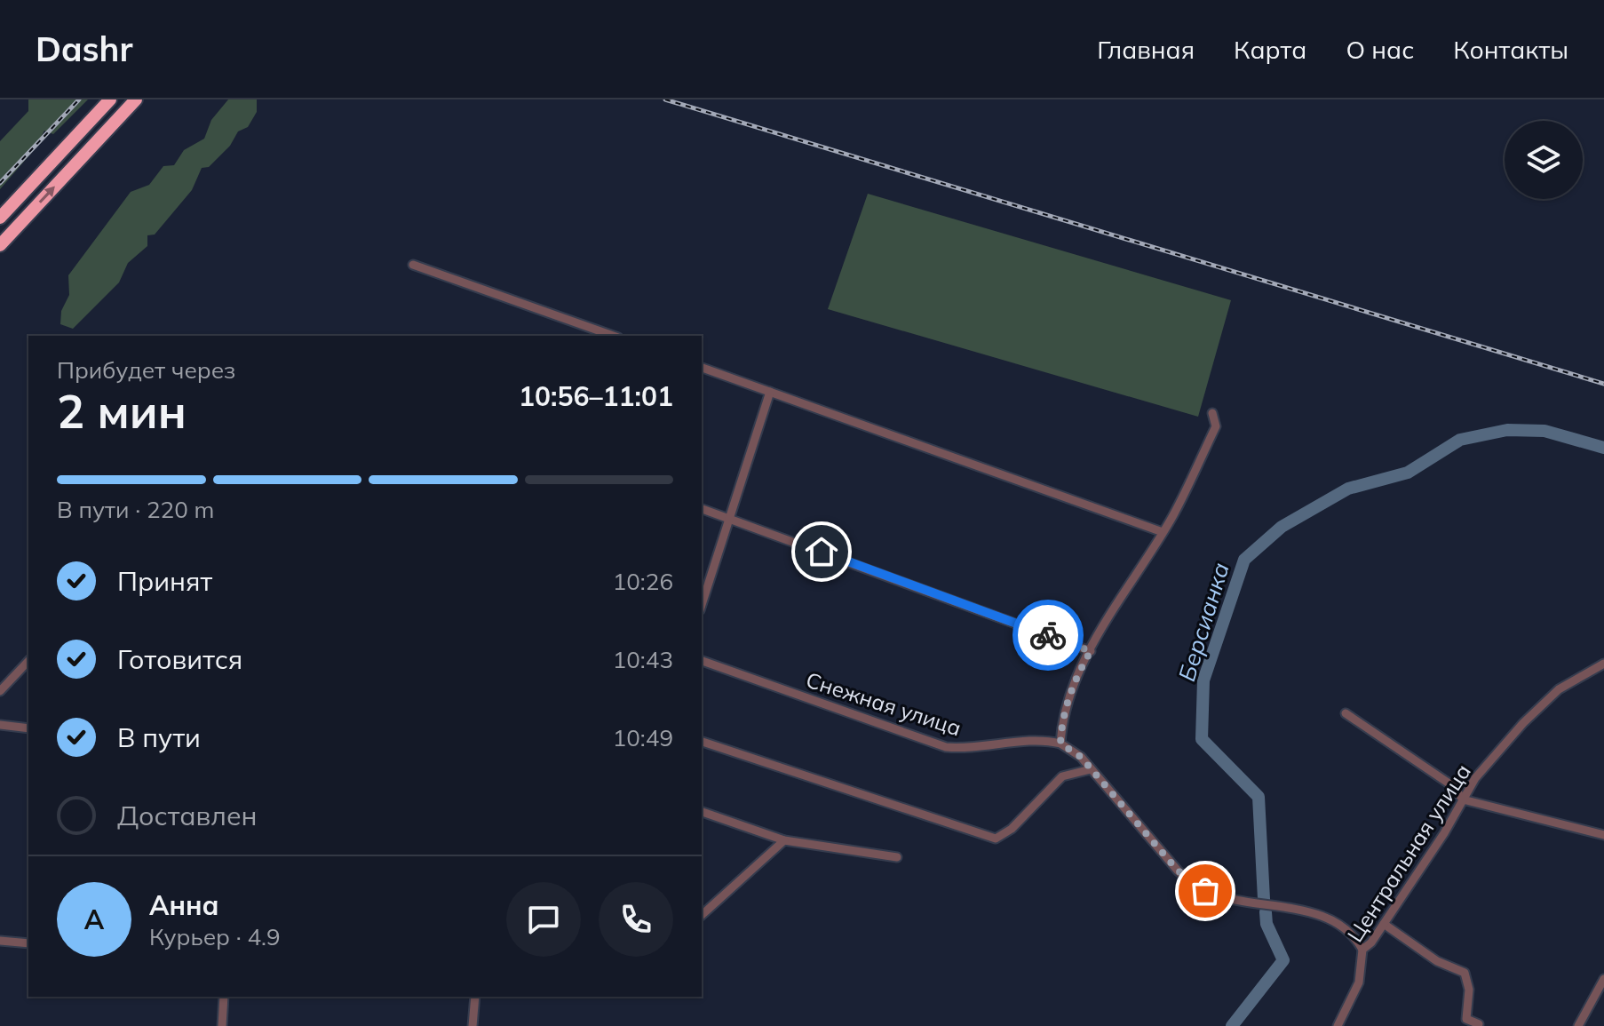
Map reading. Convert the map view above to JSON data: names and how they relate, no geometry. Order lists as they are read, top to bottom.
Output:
{
  "streets": {
    "street": ["Снежная улица", "Центральная улица"]
  },
  "water": ["Берсианка"],
  "page": {
    "header": "Dashr",
    "nav": [
      "Главная",
      "Карта",
      "О нас",
      "Контакты"
    ],
    "heading": ["2 мин", "Прибудет через", "10:56–11:01"],
    "panel": ["Анна", "Курьер · 4.9"],
    "bar": "В пути · 220 m",
    "list": [
      ["Принят", "10:26"],
      ["Готовится", "10:43"],
      ["В пути", "10:49"],
      "Доставлен"
    ],
    "round": "А"
  }
}
